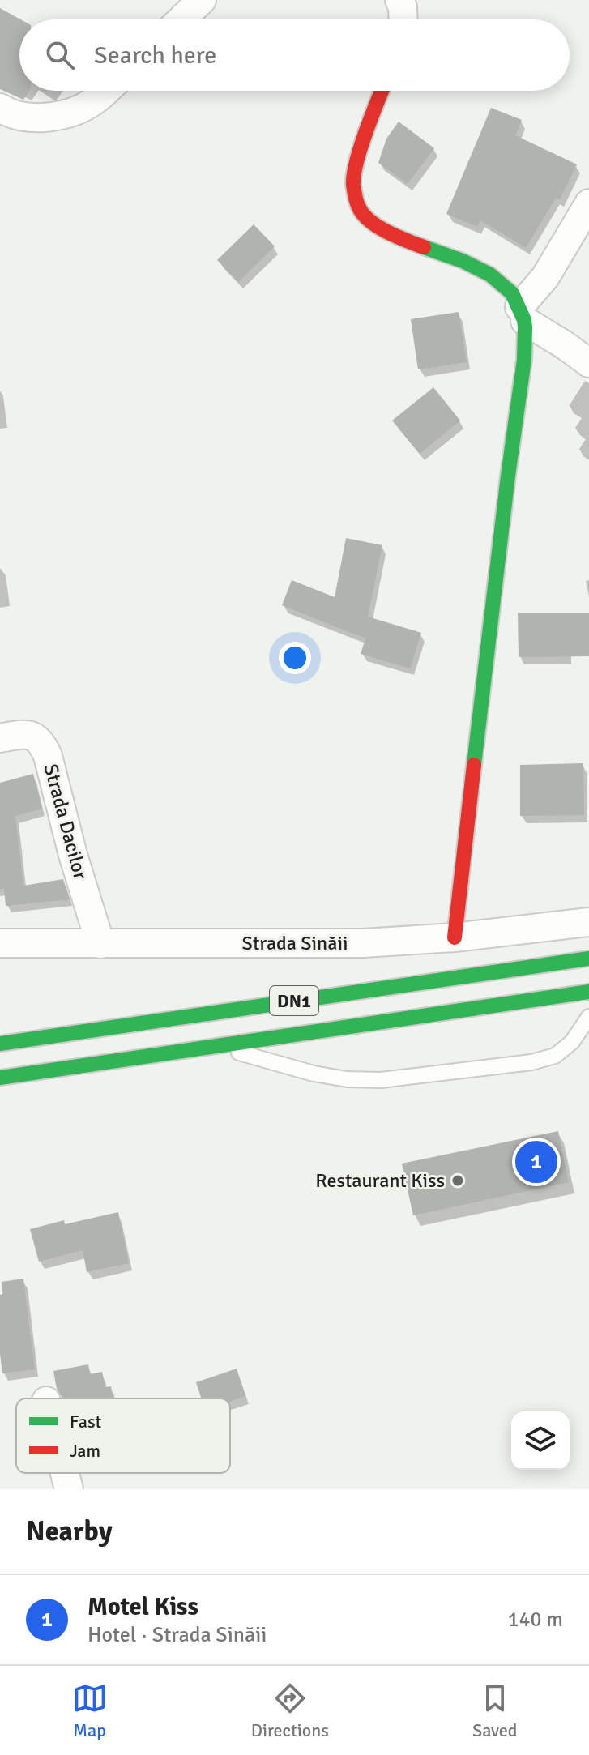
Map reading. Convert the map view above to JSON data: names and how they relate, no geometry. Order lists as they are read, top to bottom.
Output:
{
  "streets": {
    "main road": ["DN1"],
    "street": ["Strada Dacilor", "Strada Sinăii"]
  },
  "crossings": [
    ["Strada Dacilor", "Strada Sinăii"]
  ],
  "places": ["Restaurant Kiss"],
  "legend": ["Fast", "Jam"],
  "page": {
    "search": "Search here",
    "pins": "1",
    "heading": "Nearby",
    "list": [
      {
        "mark": "1",
        "name": "Motel Kiss",
        "note": "Hotel · Strada Sinăii",
        "value": "140 m"
      }
    ],
    "nav": ["Map", "Directions", "Saved"]
  }
}
